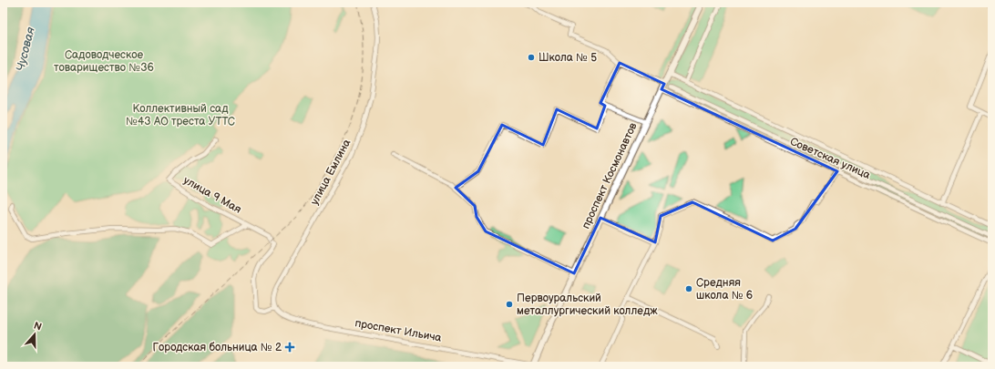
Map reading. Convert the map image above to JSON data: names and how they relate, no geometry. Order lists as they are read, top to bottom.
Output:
{
  "streets": {
    "main road": ["проспект Космонавтов", "проспект Ильича"],
    "street": ["Советская улица", "улица Емлина", "улица 9 Мая"]
  },
  "crossings": [
    ["Советская улица", "проспект Космонавтов"],
    ["улица Емлина", "улица 9 Мая"],
    ["улица Емлина", "проспект Ильича"],
    ["проспект Космонавтов", "проспект Ильича"],
    ["улица 9 Мая", "проспект Ильича"]
  ],
  "water": ["Чусовая"],
  "parks": ["Садоводческое товарищество №36", "Коллективный сад №43 АО треста УТТС"],
  "places": {
    "other": ["Школа № 5", "Средняя школа № 6", "Первоуральский металлургический колледж"],
    "health": ["Городская больница № 2"]
  },
  "north": "top"
}
